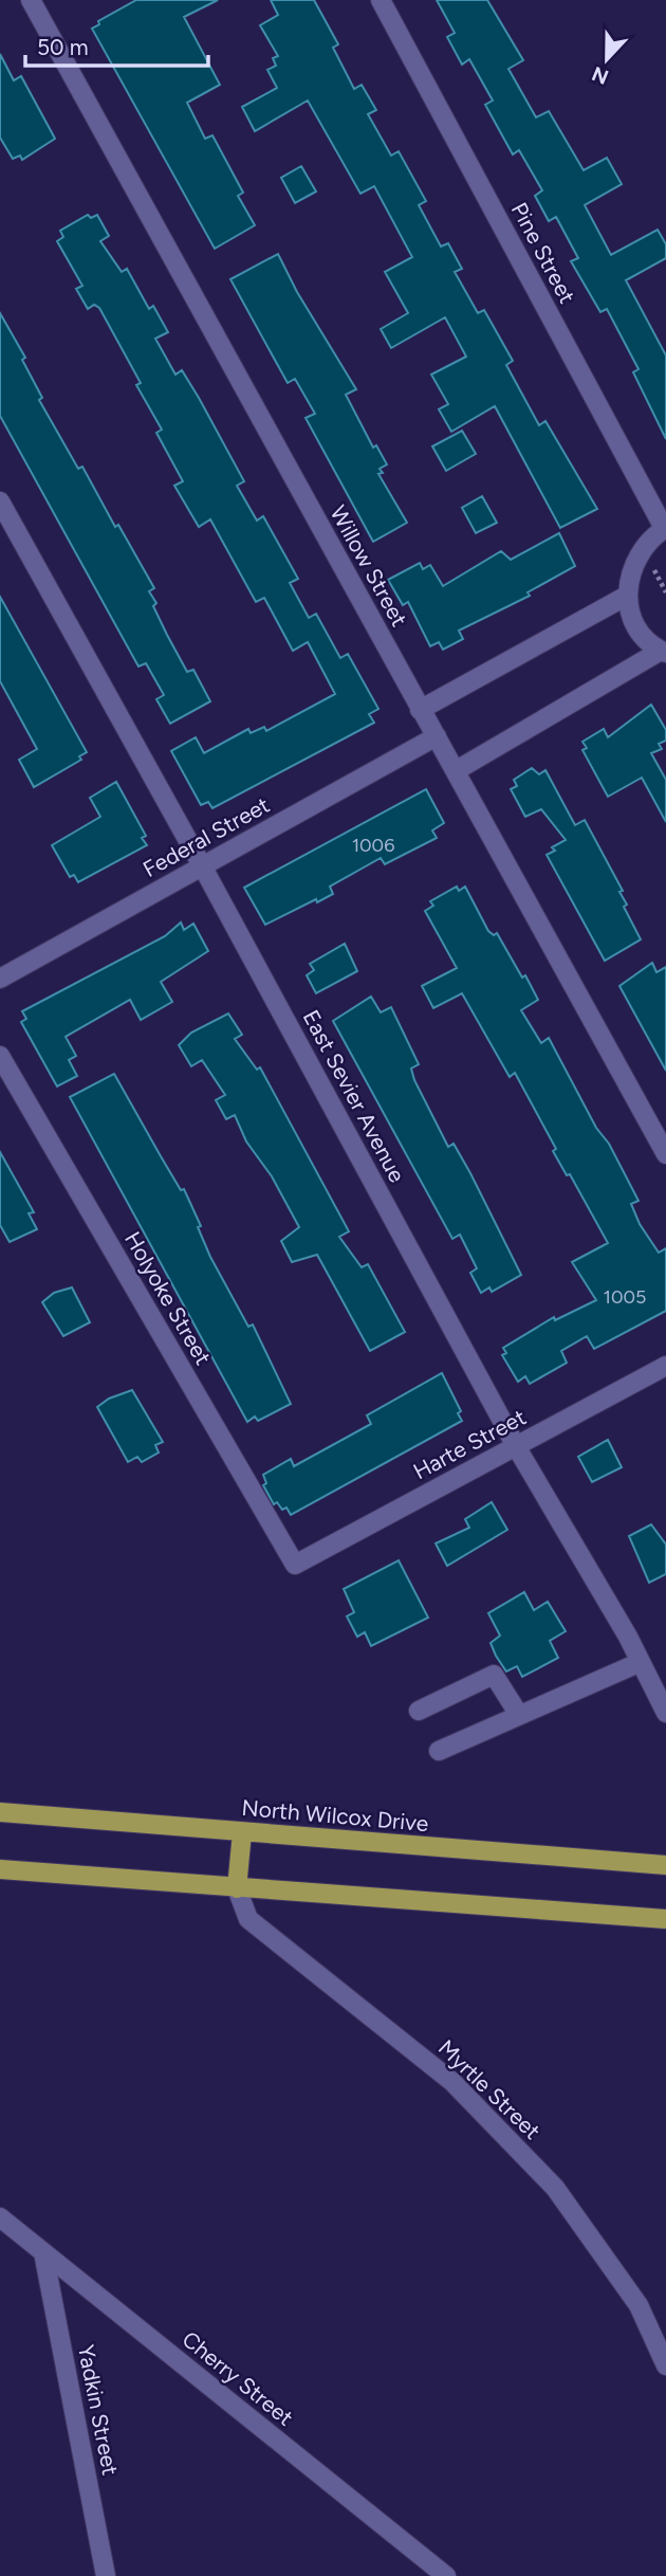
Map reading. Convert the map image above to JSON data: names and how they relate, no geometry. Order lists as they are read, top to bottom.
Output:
{
  "streets": {
    "main road": ["North Wilcox Drive"],
    "street": [
      "Pine Street",
      "Willow Street",
      "Federal Street",
      "East Sevier Avenue",
      "Holyoke Street",
      "Harte Street",
      "Myrtle Street",
      "Cherry Street",
      "Yadkin Street"
    ]
  },
  "crossings": [
    ["Willow Street", "Federal Street"],
    ["Federal Street", "East Sevier Avenue"],
    ["East Sevier Avenue", "Harte Street"],
    ["Holyoke Street", "Harte Street"],
    ["Cherry Street", "Yadkin Street"]
  ],
  "house_numbers": ["1006", "1005"],
  "scale_bar": "50 m",
  "north": "bottom"
}
